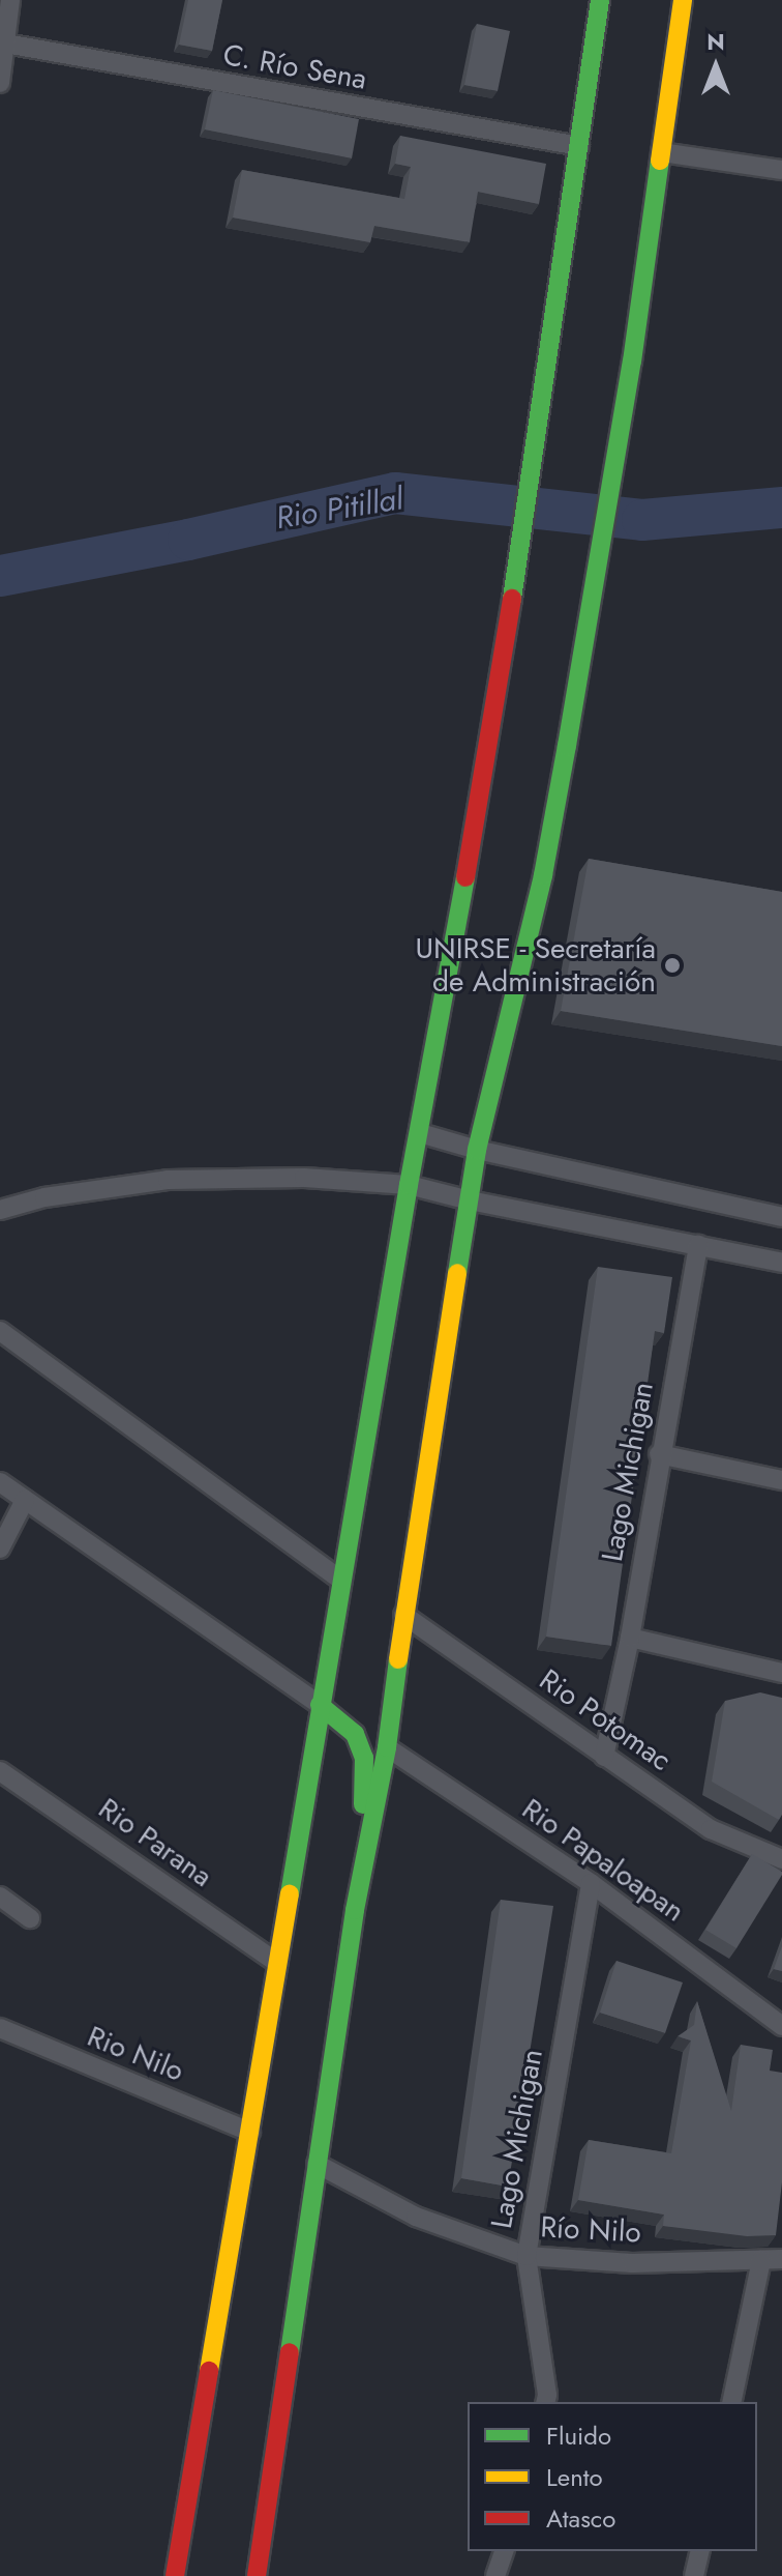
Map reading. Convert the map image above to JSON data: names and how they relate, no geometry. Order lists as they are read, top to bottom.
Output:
{
  "streets": {
    "street": [
      "C. Río Sena",
      "Lago Michigan",
      "Rio Potomac",
      "Rio Parana",
      "Rio Papaloapan",
      "Rio Nilo",
      "Río Nilo"
    ]
  },
  "crossings": [
    ["Lago Michigan", "Rio Potomac"],
    ["Lago Michigan", "Rio Papaloapan"],
    ["Lago Michigan", "Río Nilo"]
  ],
  "water": ["Rio Pitillal"],
  "places": ["UNIRSE - Secretaría de Administración"],
  "legend": ["Fluido", "Lento", "Atasco"],
  "north": "top"
}
